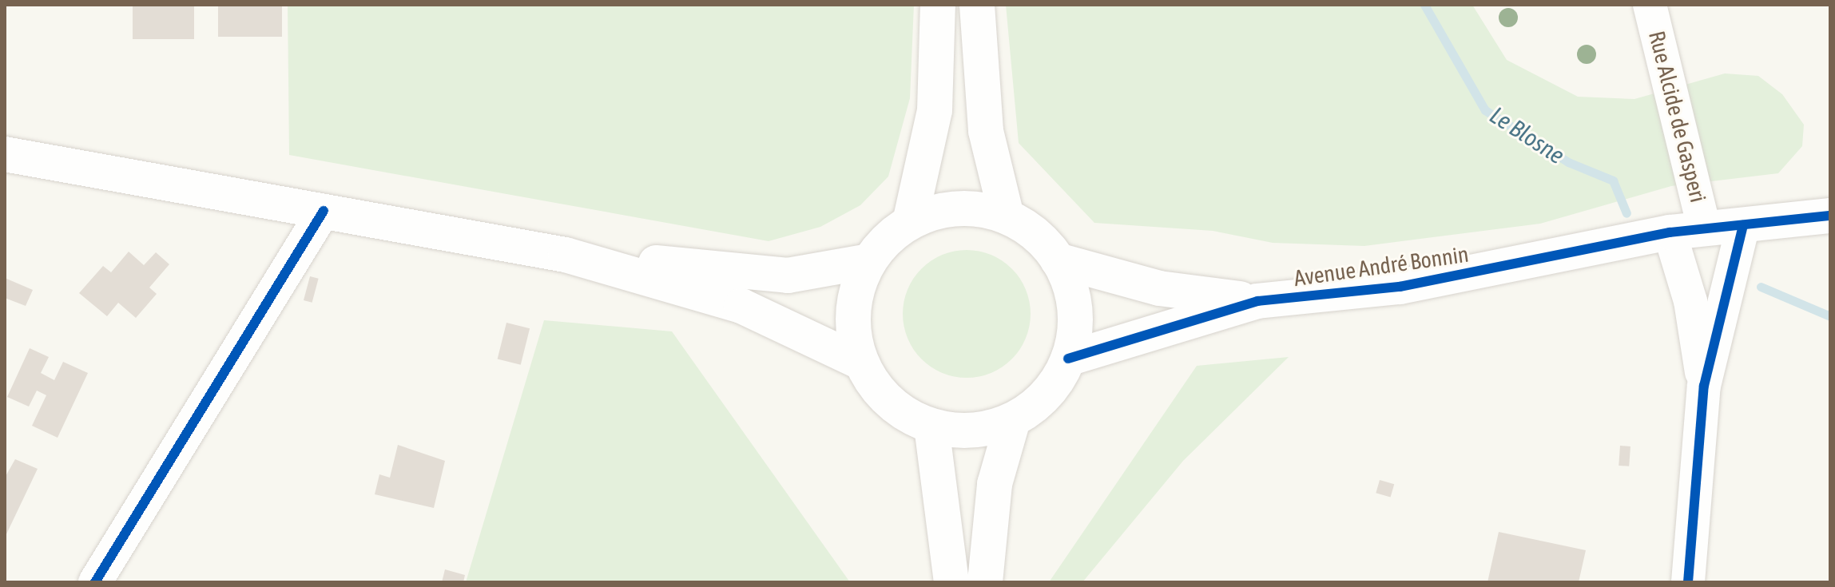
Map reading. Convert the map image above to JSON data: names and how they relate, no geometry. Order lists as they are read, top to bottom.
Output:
{
  "streets": {
    "main road": ["Avenue André Bonnin"],
    "street": ["Rue Alcide de Gasperi"]
  },
  "crossings": [
    ["Rue Alcide de Gasperi", "Avenue André Bonnin"]
  ],
  "water": ["Le Blosne"]
}
